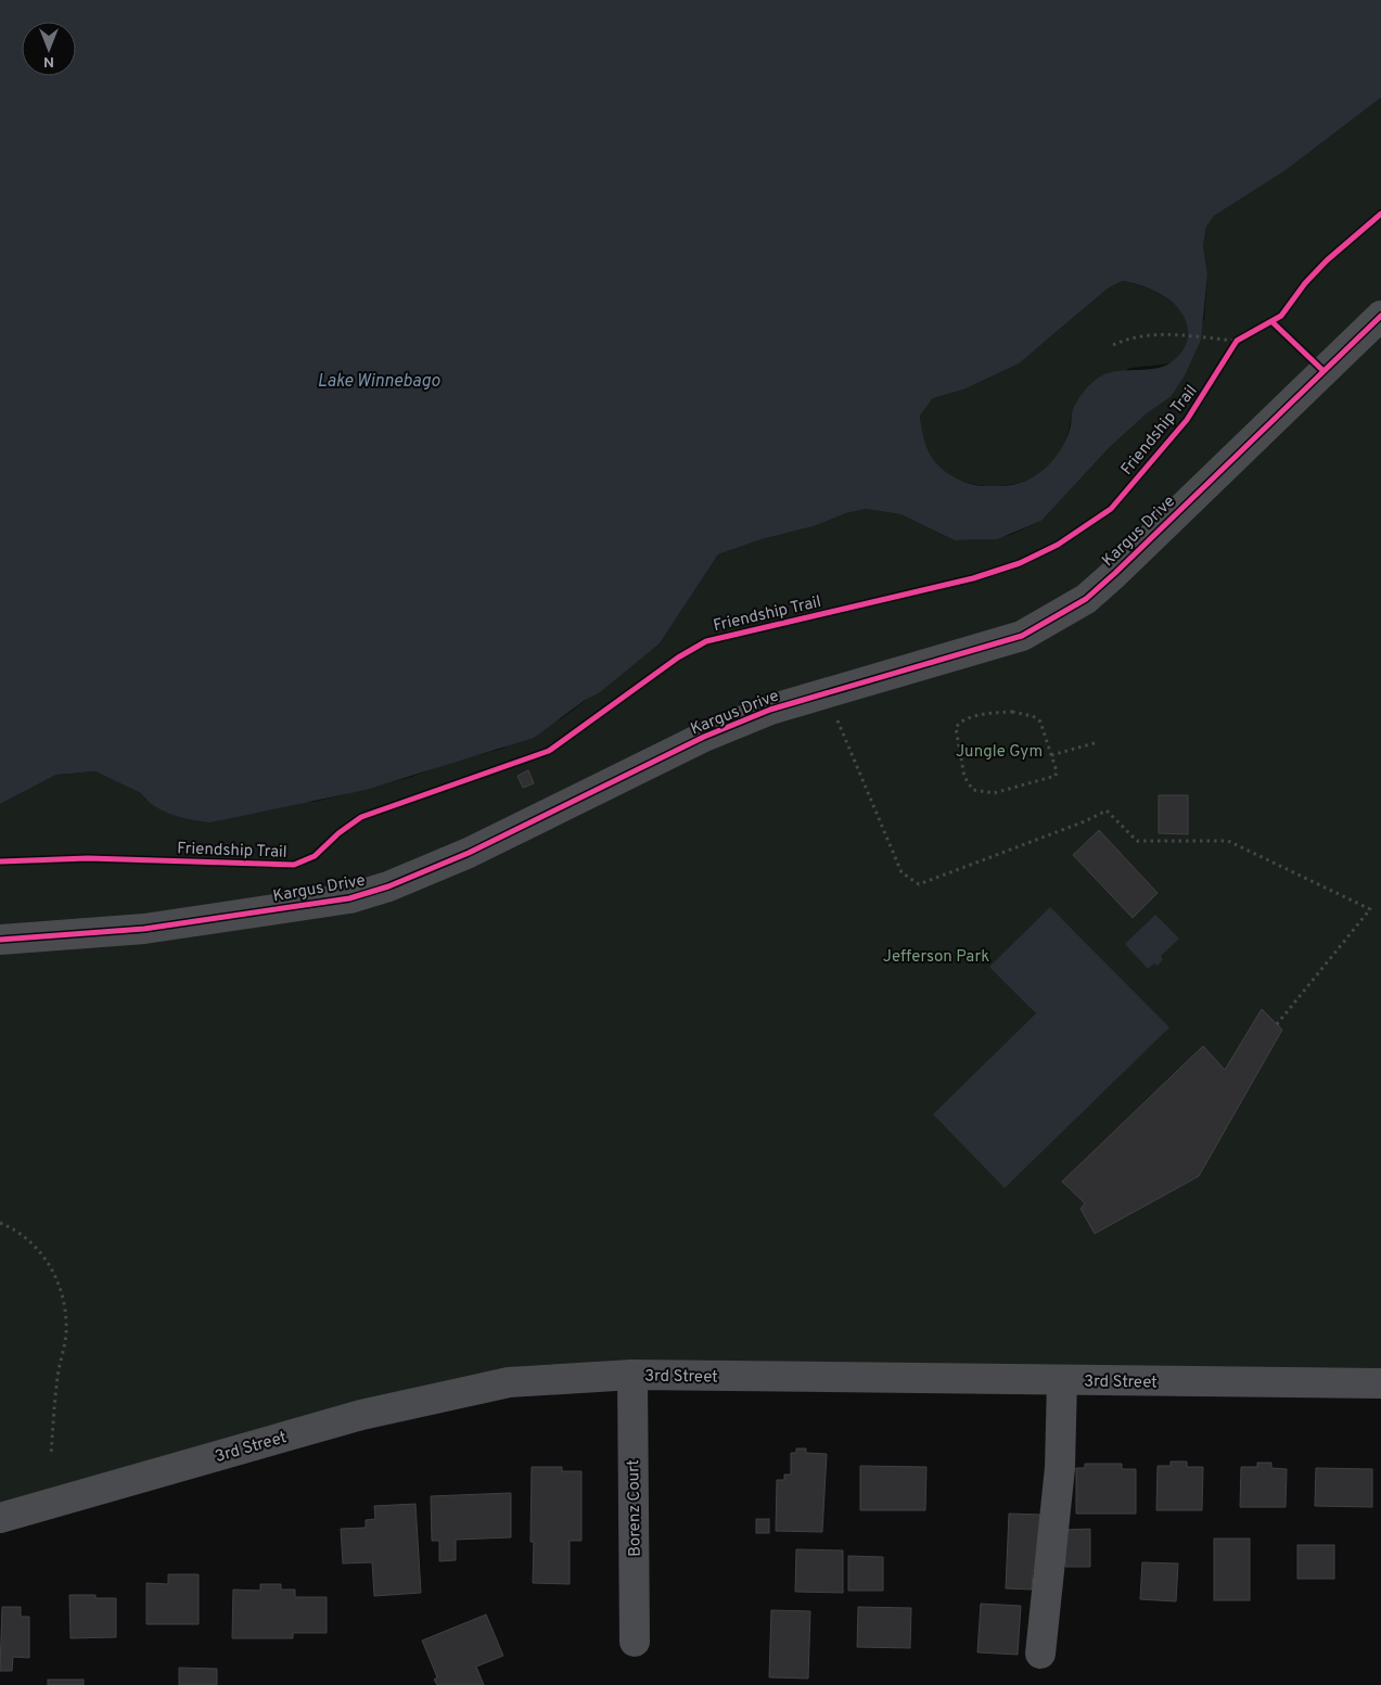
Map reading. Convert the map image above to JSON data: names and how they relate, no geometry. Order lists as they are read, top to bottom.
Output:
{
  "streets": {
    "street": ["Kargus Drive", "3rd Street", "Borenz Court"],
    "cycle path": ["Friendship Trail"]
  },
  "crossings": [
    ["3rd Street", "Borenz Court"]
  ],
  "water": ["Lake Winnebago"],
  "parks": ["Jungle Gym", "Jefferson Park"],
  "north": "bottom"
}
